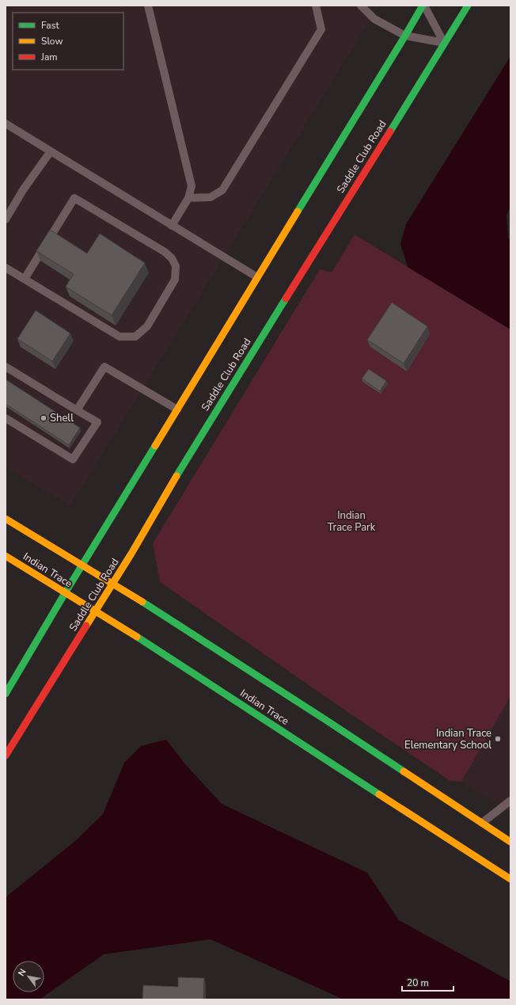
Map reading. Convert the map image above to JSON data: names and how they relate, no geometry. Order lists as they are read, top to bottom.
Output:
{
  "streets": {
    "street": ["Saddle Club Road", "Indian Trace"]
  },
  "crossings": [
    ["Saddle Club Road", "Indian Trace"]
  ],
  "parks": ["Indian Trace Park"],
  "places": ["Shell", "Indian Trace Elementary School"],
  "legend": ["Fast", "Slow", "Jam"],
  "scale_bar": "20 m",
  "north": "top left"
}
